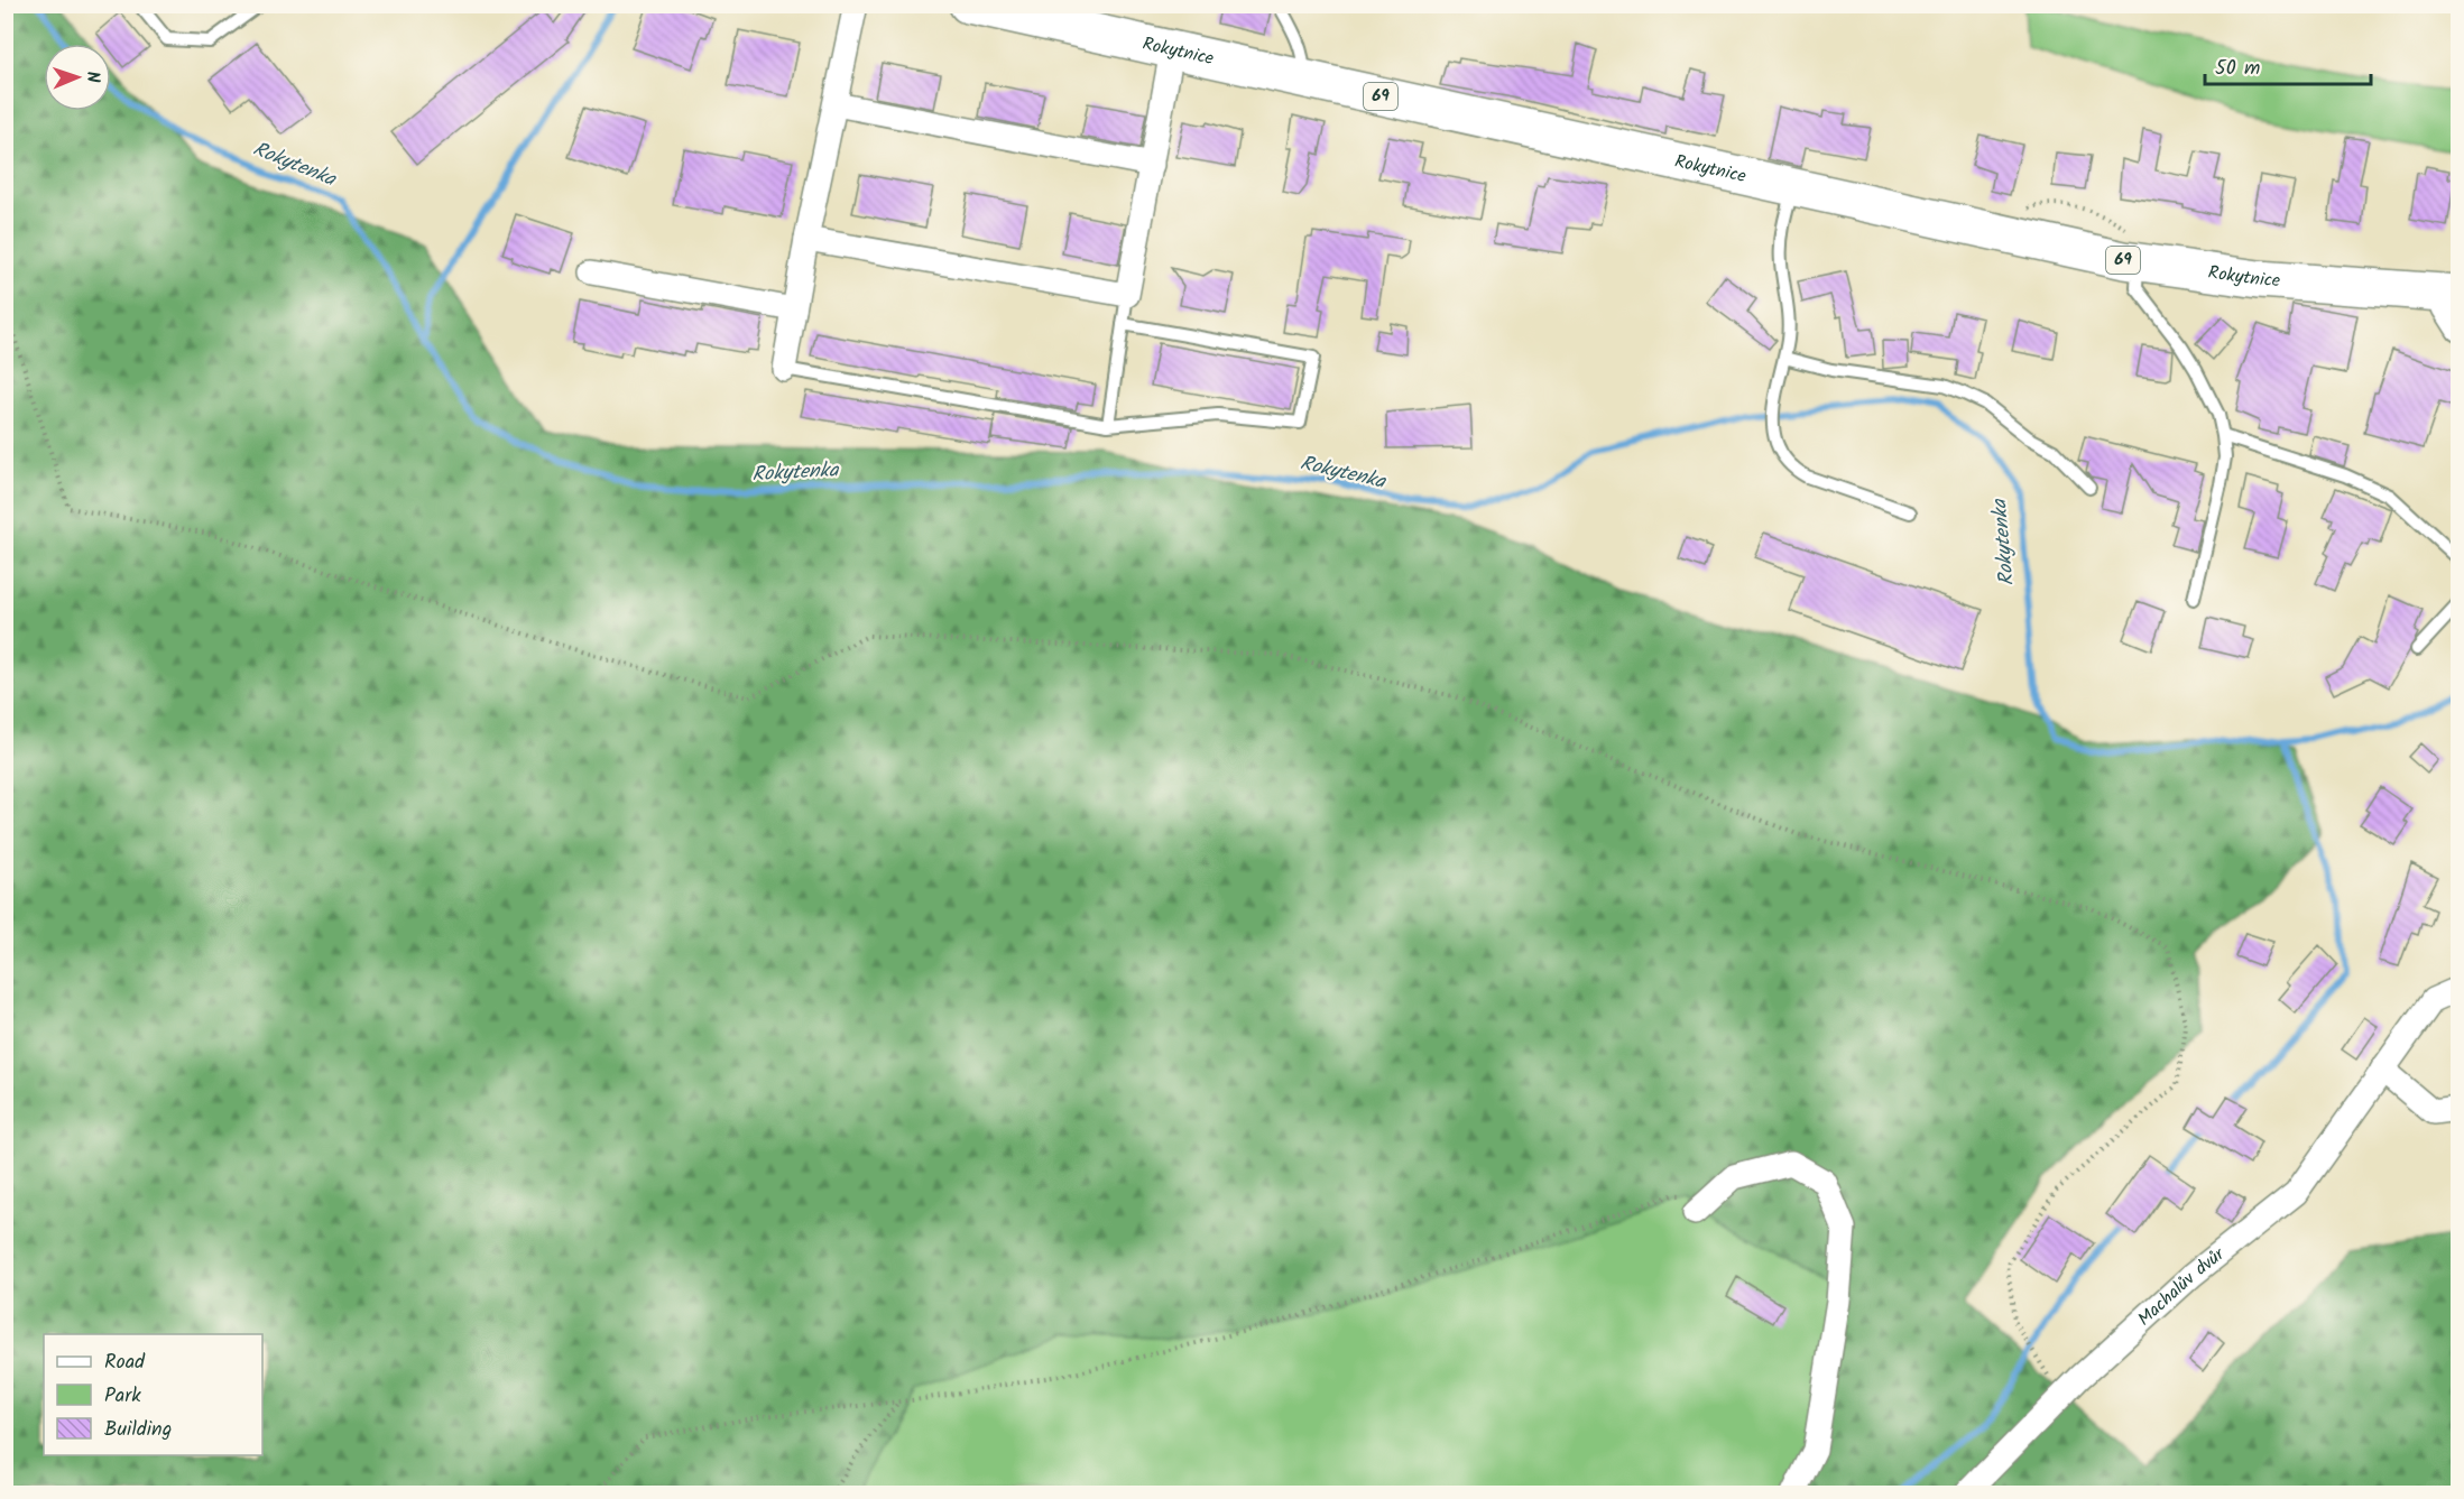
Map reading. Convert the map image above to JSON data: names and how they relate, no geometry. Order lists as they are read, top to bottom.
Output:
{
  "streets": {
    "main road": ["Rokytnice", "69"],
    "street": ["Machalův dvůr"]
  },
  "water": ["Rokytenka"],
  "legend": ["Road", "Park", "Building"],
  "scale_bar": "50 m",
  "north": "right"
}
